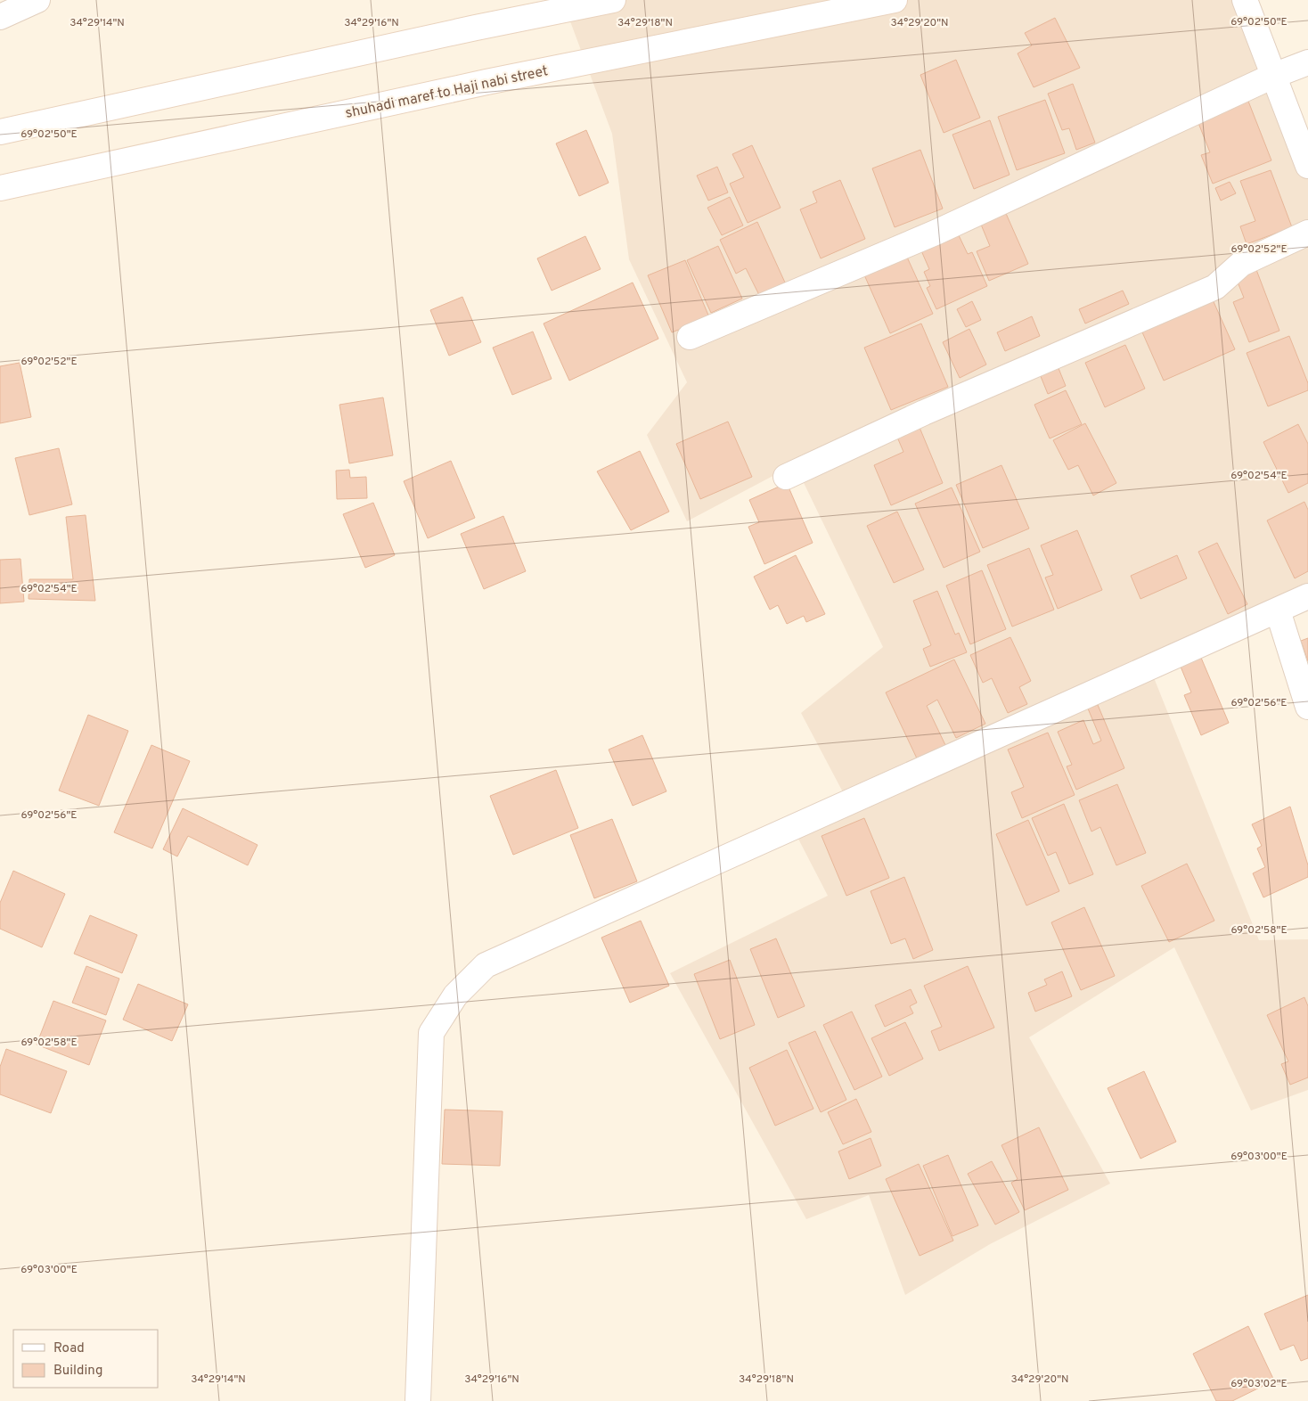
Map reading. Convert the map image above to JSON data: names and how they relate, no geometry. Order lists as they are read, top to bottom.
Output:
{
  "streets": {
    "street": ["shuhadi maref to Haji nabi street"]
  },
  "legend": ["Road", "Building"],
  "coordinates": [
    "69°02'50\"E",
    "34°29'14\"N",
    "34°29'16\"N",
    "34°29'18\"N",
    "34°29'20\"N",
    "69°02'52\"E",
    "69°02'54\"E",
    "69°02'56\"E",
    "69°02'58\"E",
    "69°03'00\"E",
    "69°03'02\"E"
  ]
}
